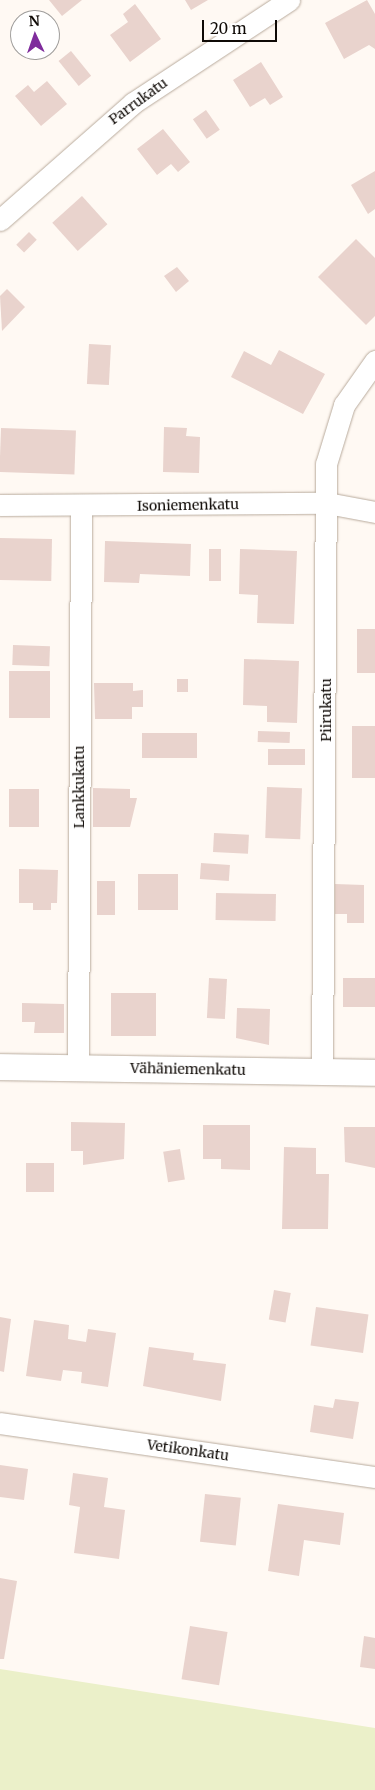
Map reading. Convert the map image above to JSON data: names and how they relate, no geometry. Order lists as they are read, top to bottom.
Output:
{
  "streets": {
    "street": [
      "Parrukatu",
      "Isoniemenkatu",
      "Piirukatu",
      "Lankkukatu",
      "Vähäniemenkatu",
      "Vetikonkatu"
    ]
  },
  "crossings": [
    ["Isoniemenkatu", "Piirukatu"],
    ["Isoniemenkatu", "Lankkukatu"],
    ["Piirukatu", "Vähäniemenkatu"],
    ["Lankkukatu", "Vähäniemenkatu"]
  ],
  "scale_bar": "20 m",
  "north": "top"
}
